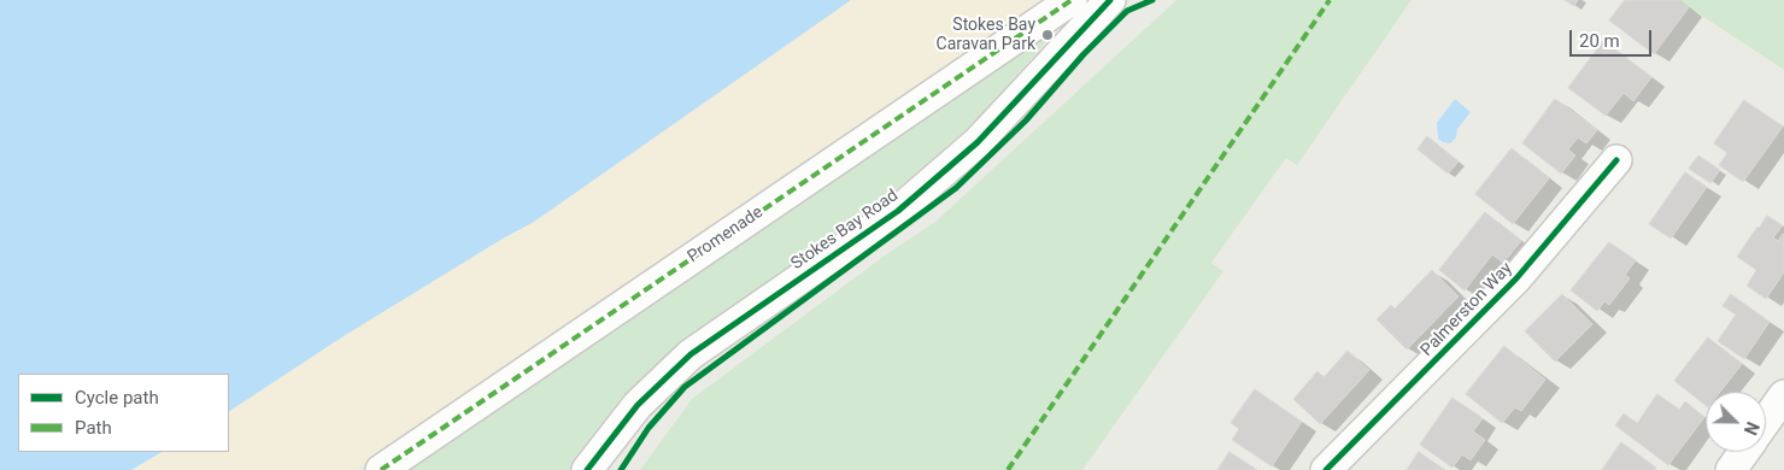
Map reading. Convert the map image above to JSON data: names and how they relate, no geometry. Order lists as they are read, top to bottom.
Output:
{
  "streets": {
    "street": ["Stokes Bay Road", "Promenade", "Palmerston Way"]
  },
  "places": ["Stokes Bay Caravan Park"],
  "legend": ["Cycle path", "Path"],
  "scale_bar": "20 m",
  "north": "bottom right"
}
